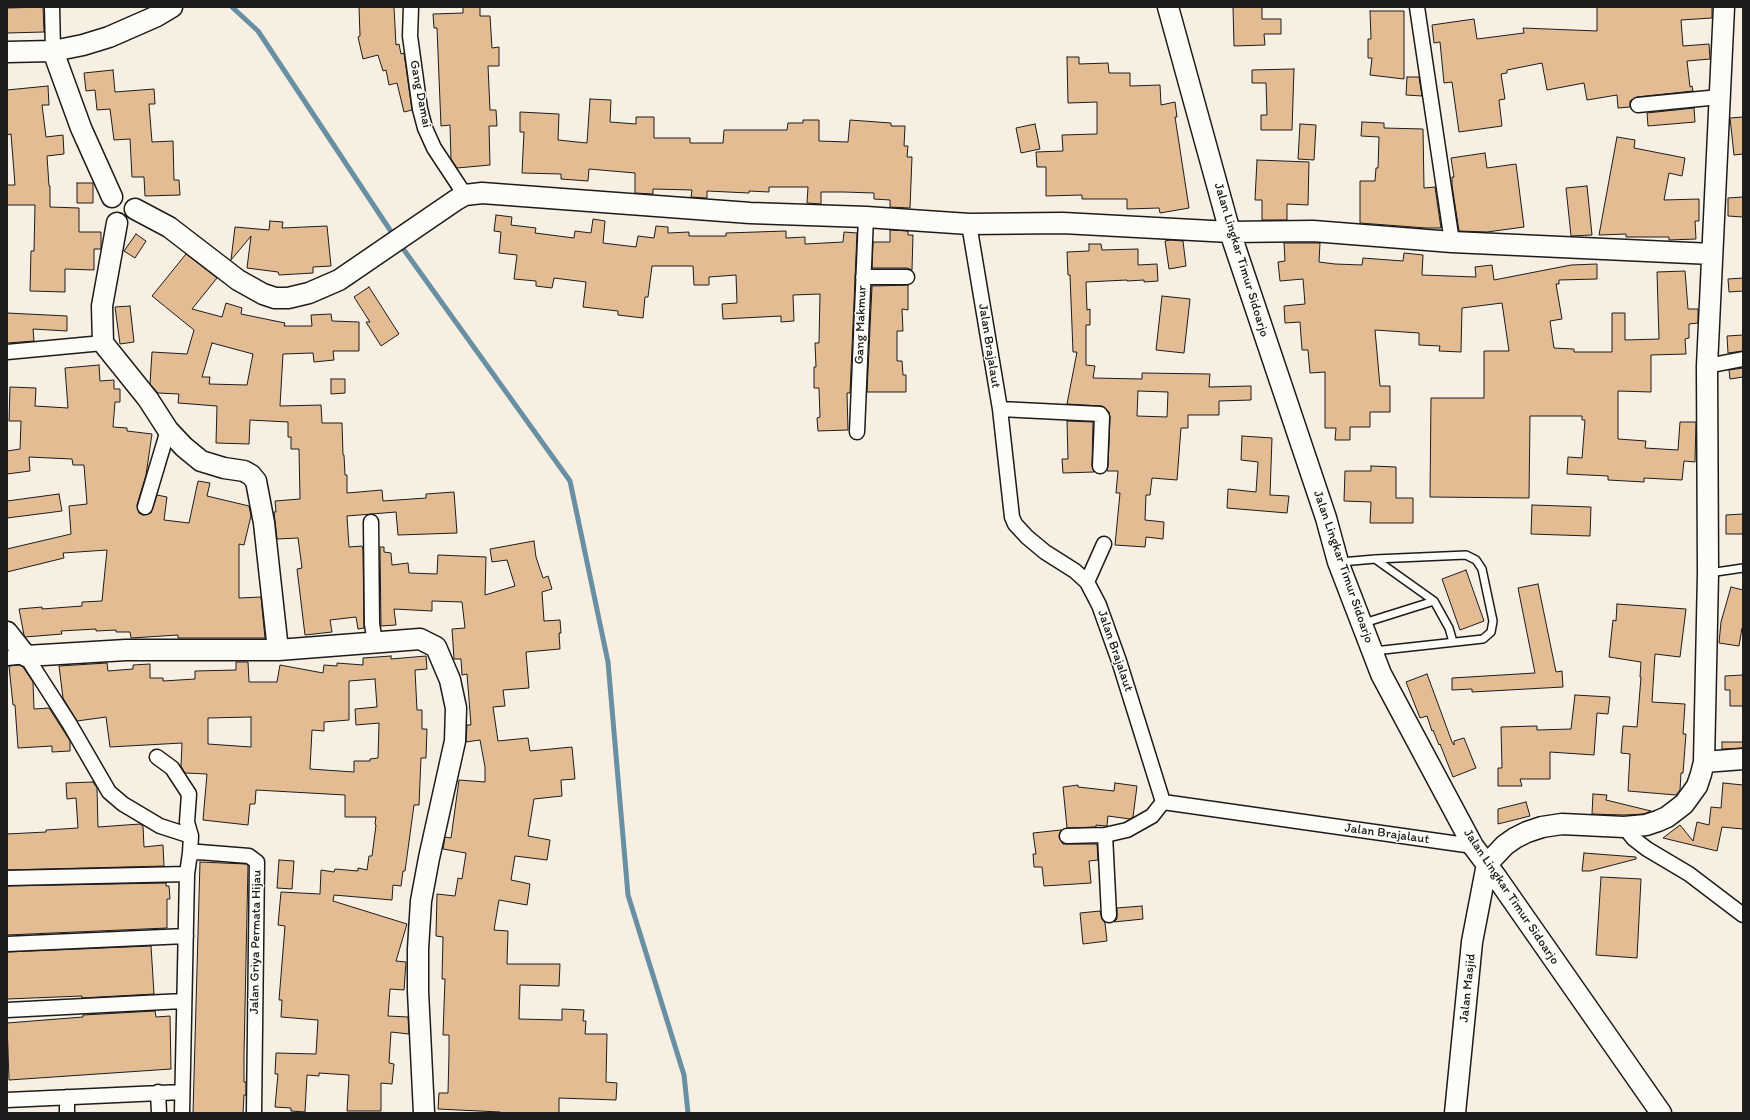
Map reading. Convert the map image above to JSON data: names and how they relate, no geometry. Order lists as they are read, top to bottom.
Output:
{
  "streets": {
    "street": [
      "Gang Damai",
      "Jalan Lingkar Timur Sidoarjo",
      "Gang Makmur",
      "Jalan Brajalaut",
      "Jalan Griya Permata Hijau",
      "Jalan Masjid"
    ]
  },
  "crossings": [
    ["Jalan Lingkar Timur Sidoarjo", "Jalan Brajalaut"],
    ["Jalan Lingkar Timur Sidoarjo", "Jalan Masjid"]
  ]
}
